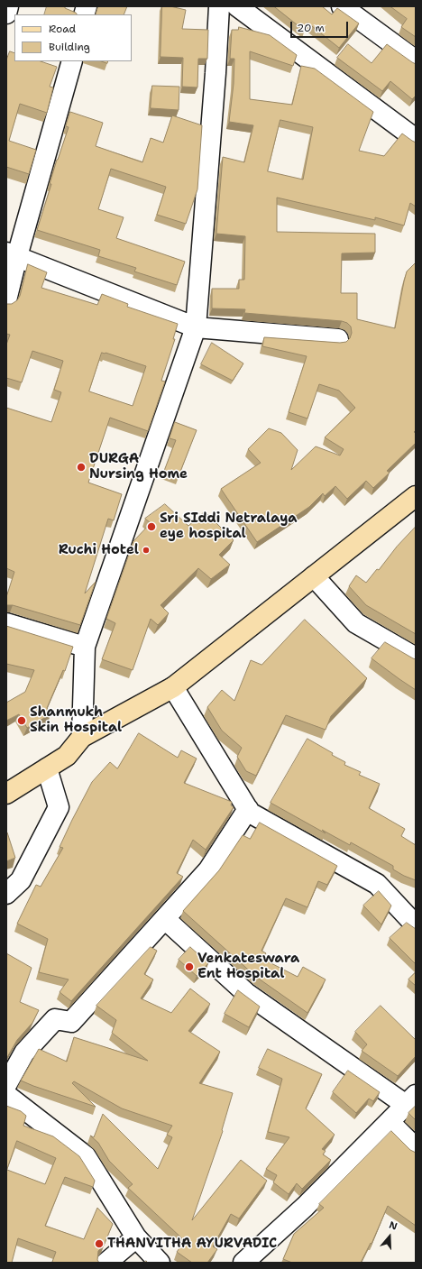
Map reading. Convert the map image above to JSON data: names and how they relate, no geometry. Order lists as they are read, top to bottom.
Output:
{
  "places": [
    "DURGA Nursing Home",
    "Sri SIddi Netralaya eye hospital",
    "Ruchi Hotel",
    "Shanmukh Skin Hospital",
    "Venkateswara Ent Hospital",
    "THANVITHA AYURVADIC"
  ],
  "legend": ["Road", "Building"],
  "scale_bar": "20 m",
  "north": "top"
}
